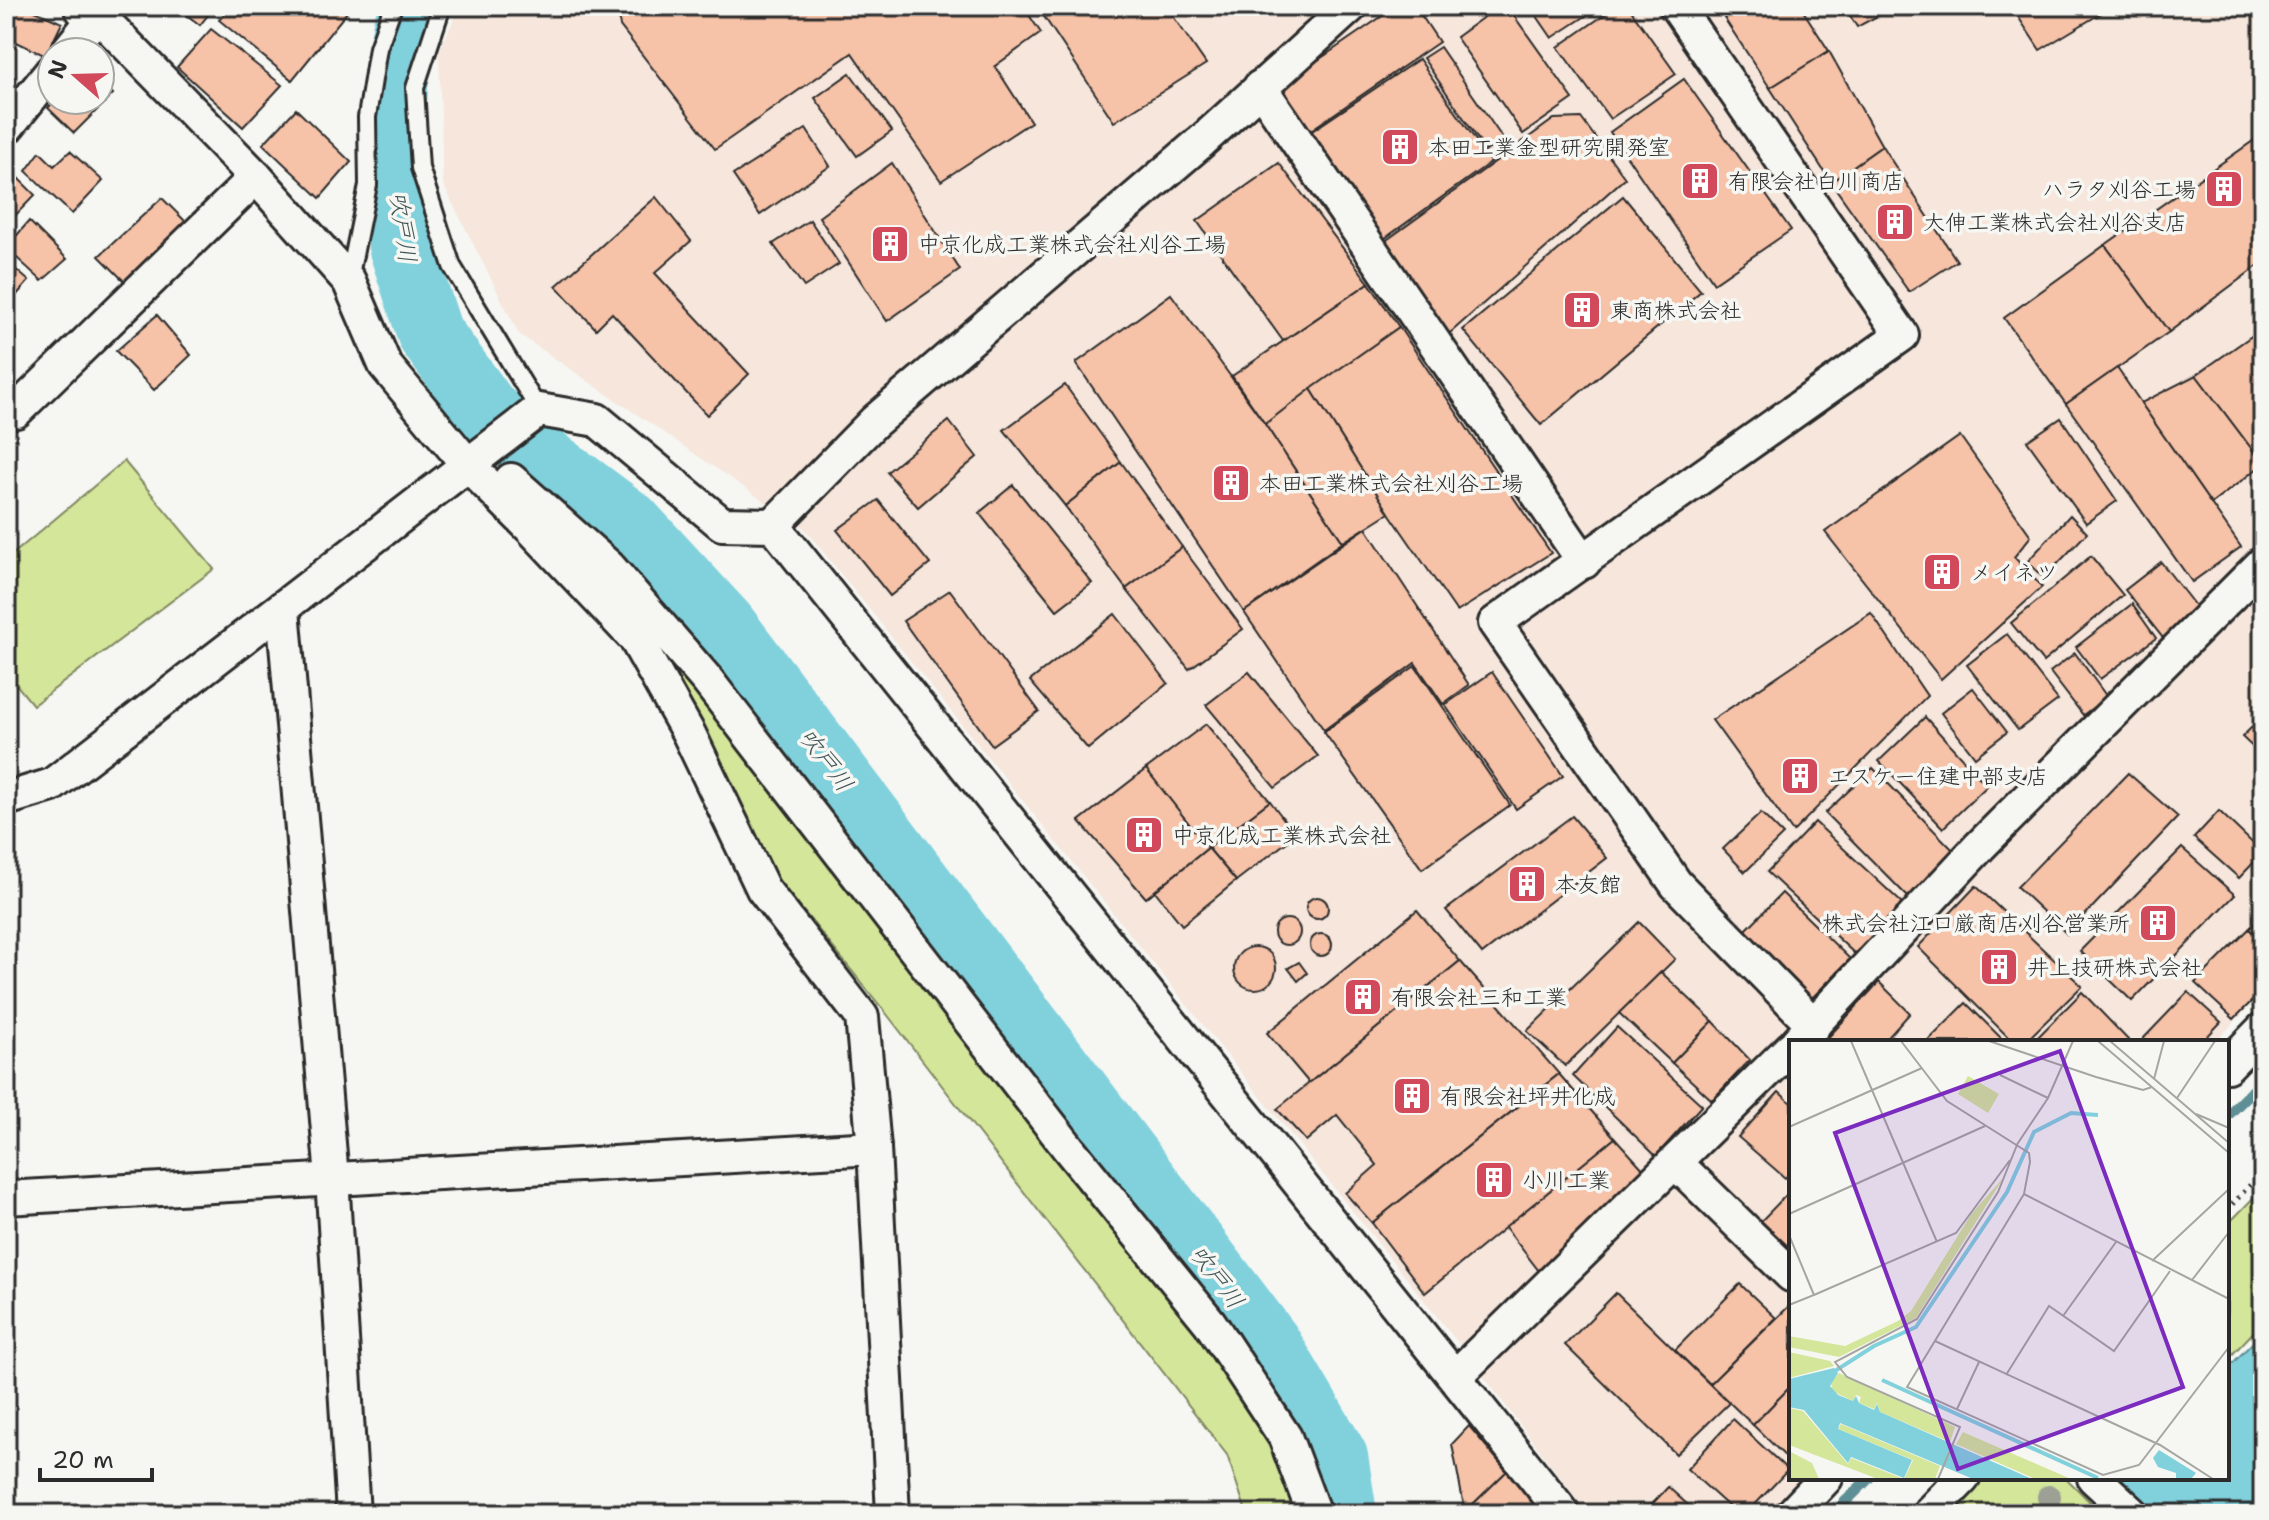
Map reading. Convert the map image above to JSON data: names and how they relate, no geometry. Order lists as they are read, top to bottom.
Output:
{
  "water": ["吹戸川"],
  "places": {
    "building": [
      "本田工業金型研究開発室",
      "有限会社白川商店",
      "ハラタ刈谷工場",
      "大伸工業株式会社刈谷支店",
      "中京化成工業株式会社刈谷工場",
      "東商株式会社",
      "本田工業株式会社刈谷工場",
      "メイネツ",
      "エスケー住建中部支店",
      "中京化成工業株式会社",
      "本友館",
      "株式会社江口厳商店刈谷営業所",
      "井上技研株式会社",
      "有限会社三和工業",
      "有限会社坪井化成",
      "小川工業"
    ]
  },
  "scale_bar": "20 m",
  "north": "left"
}
